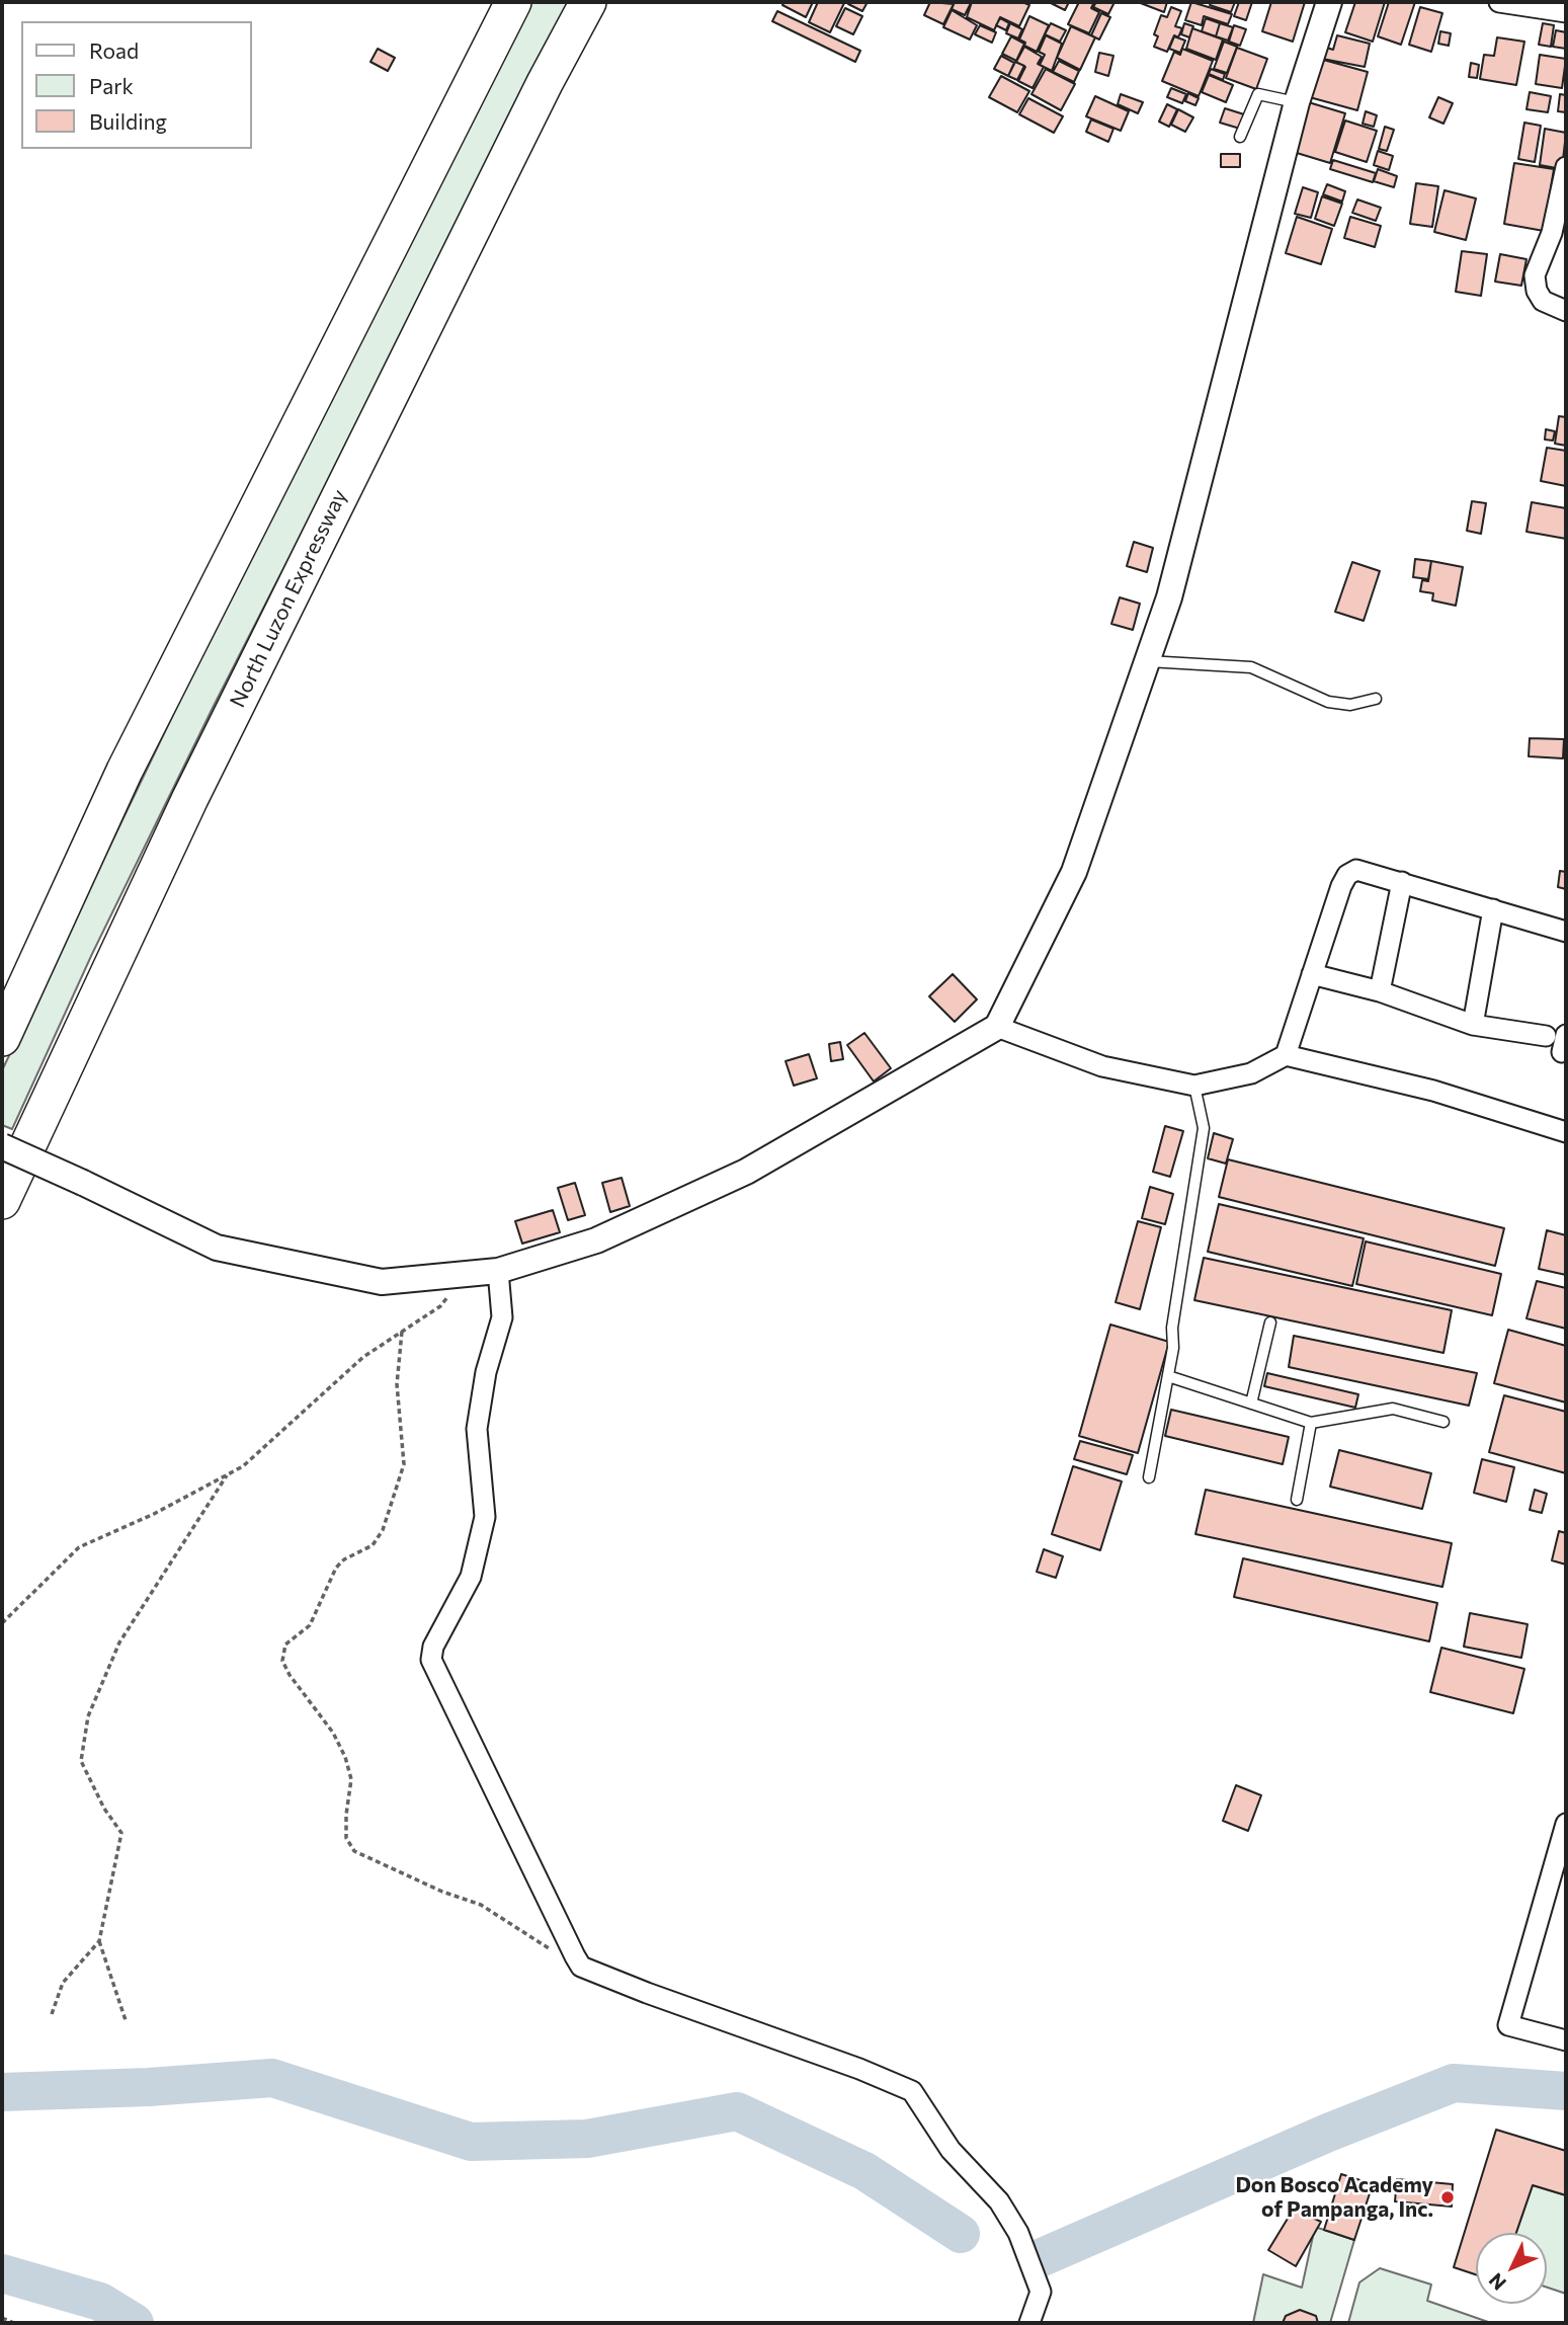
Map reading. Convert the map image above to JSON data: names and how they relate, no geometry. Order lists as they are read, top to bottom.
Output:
{
  "streets": {
    "highway": ["North Luzon Expressway"]
  },
  "places": ["Don Bosco Academy of Pampanga, Inc."],
  "legend": ["Road", "Park", "Building"],
  "north": "bottom left"
}
